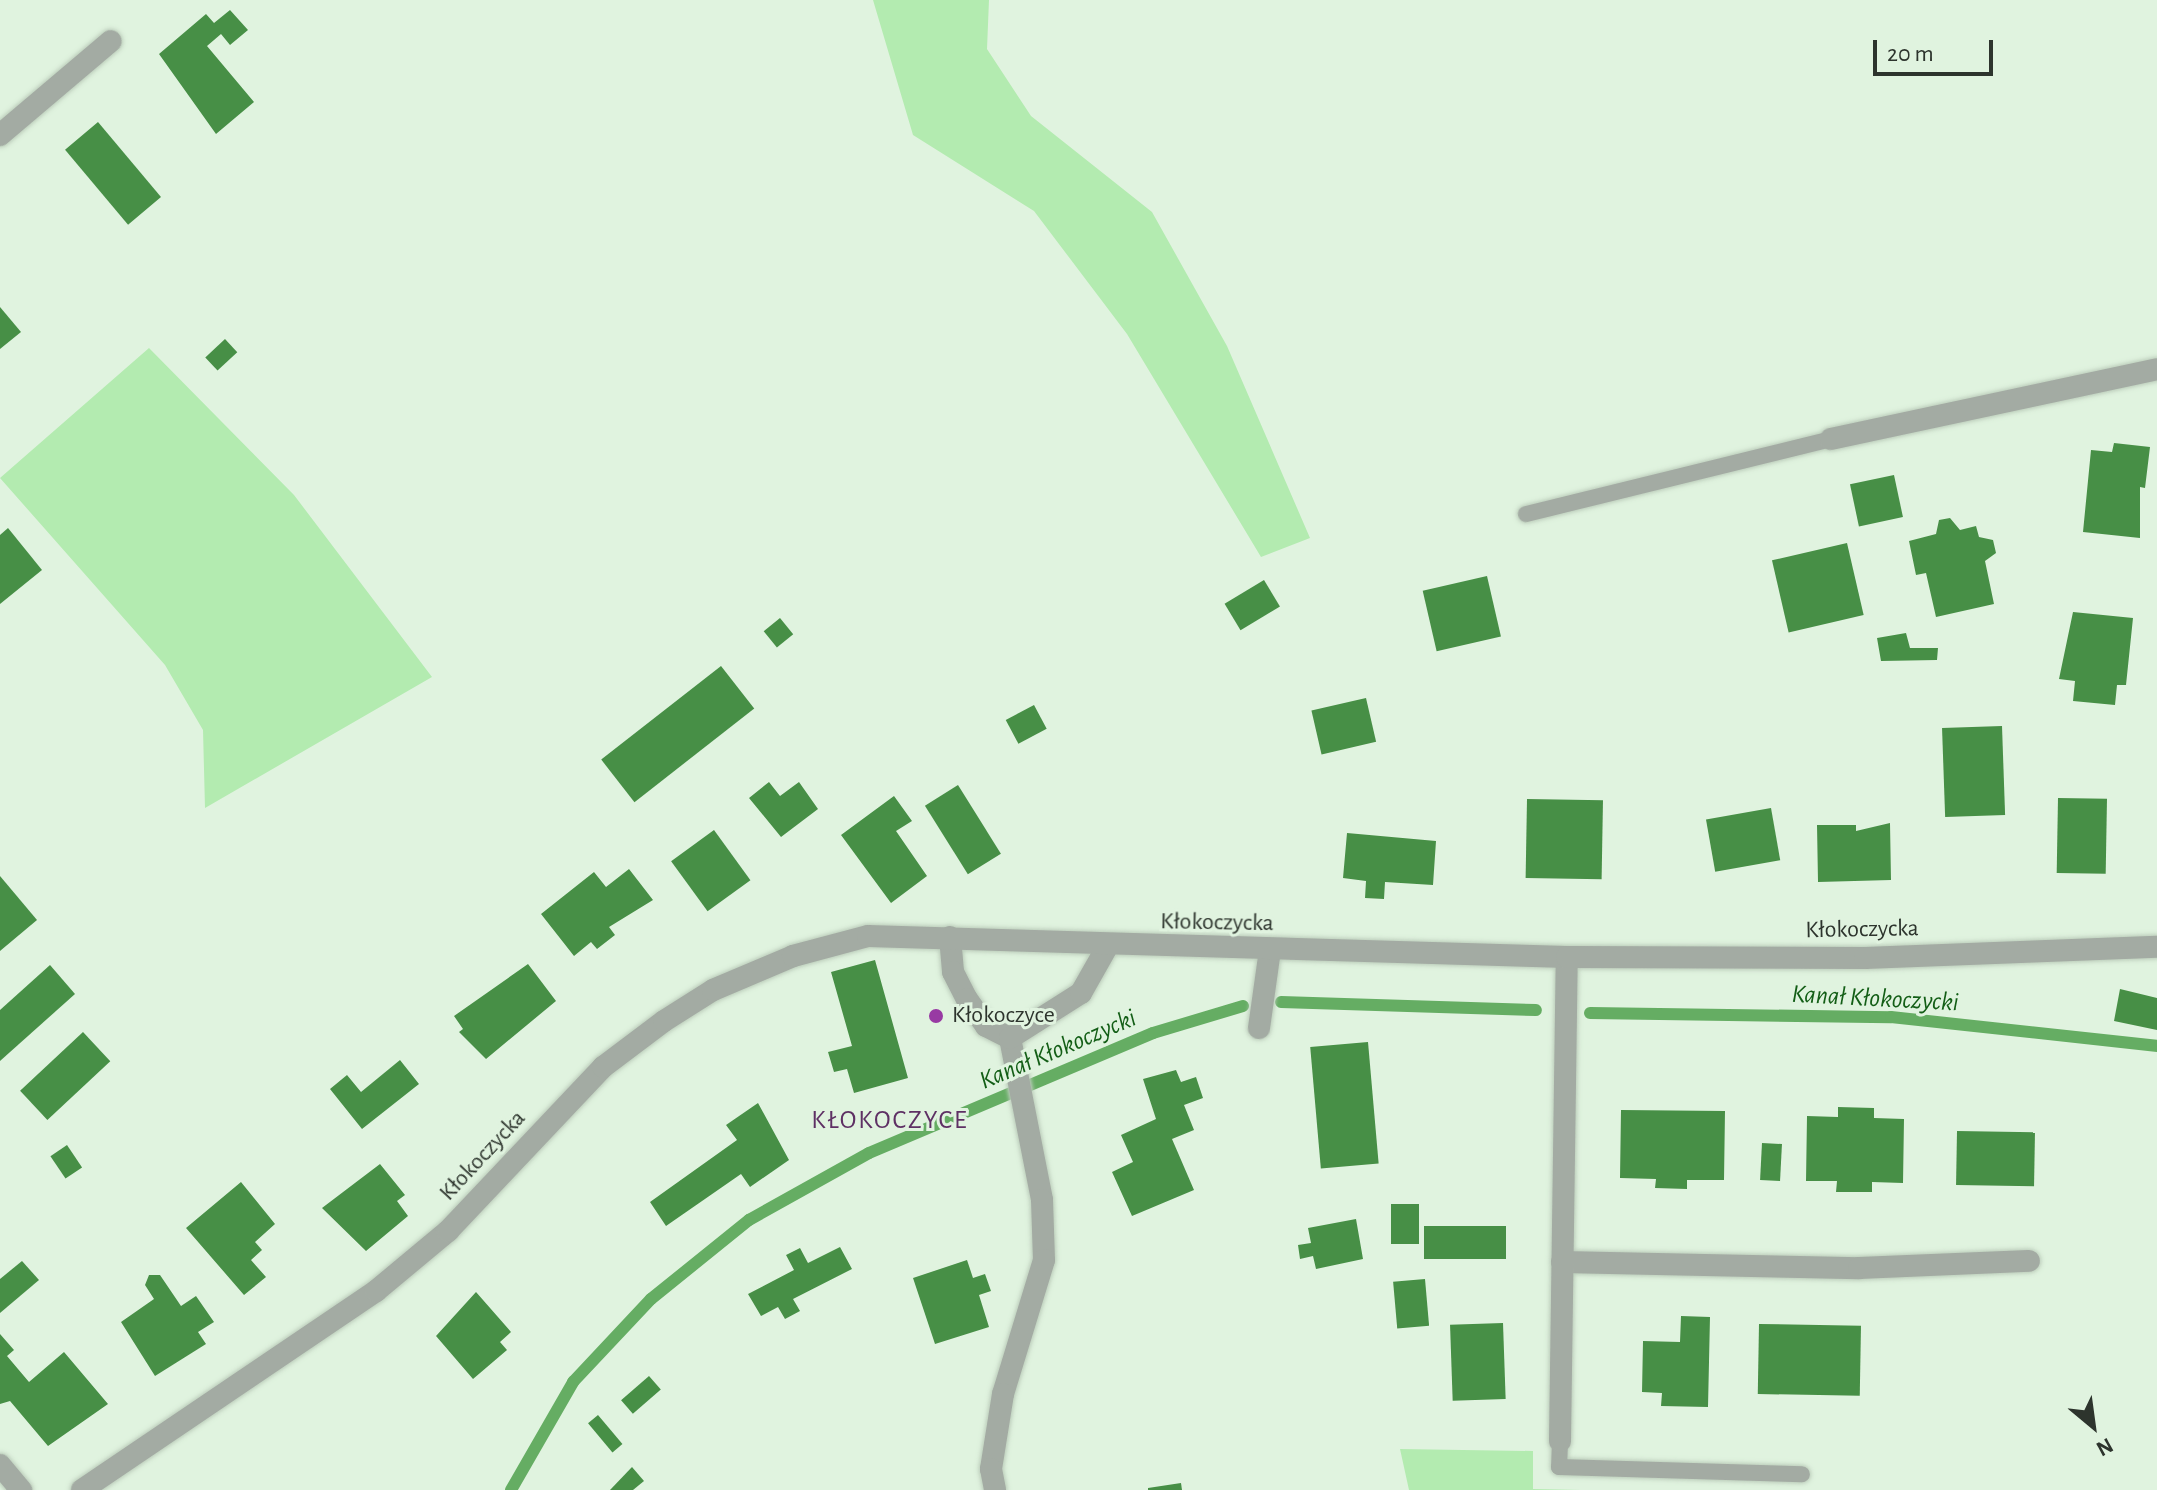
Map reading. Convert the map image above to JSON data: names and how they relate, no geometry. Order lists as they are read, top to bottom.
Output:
{
  "streets": {
    "street": ["Kłokoczycka"]
  },
  "districts": ["KŁOKOCZYCE"],
  "water": ["Kanał Kłokoczycki"],
  "places": ["Kłokoczyce"],
  "scale_bar": "20 m",
  "north": "bottom right"
}
